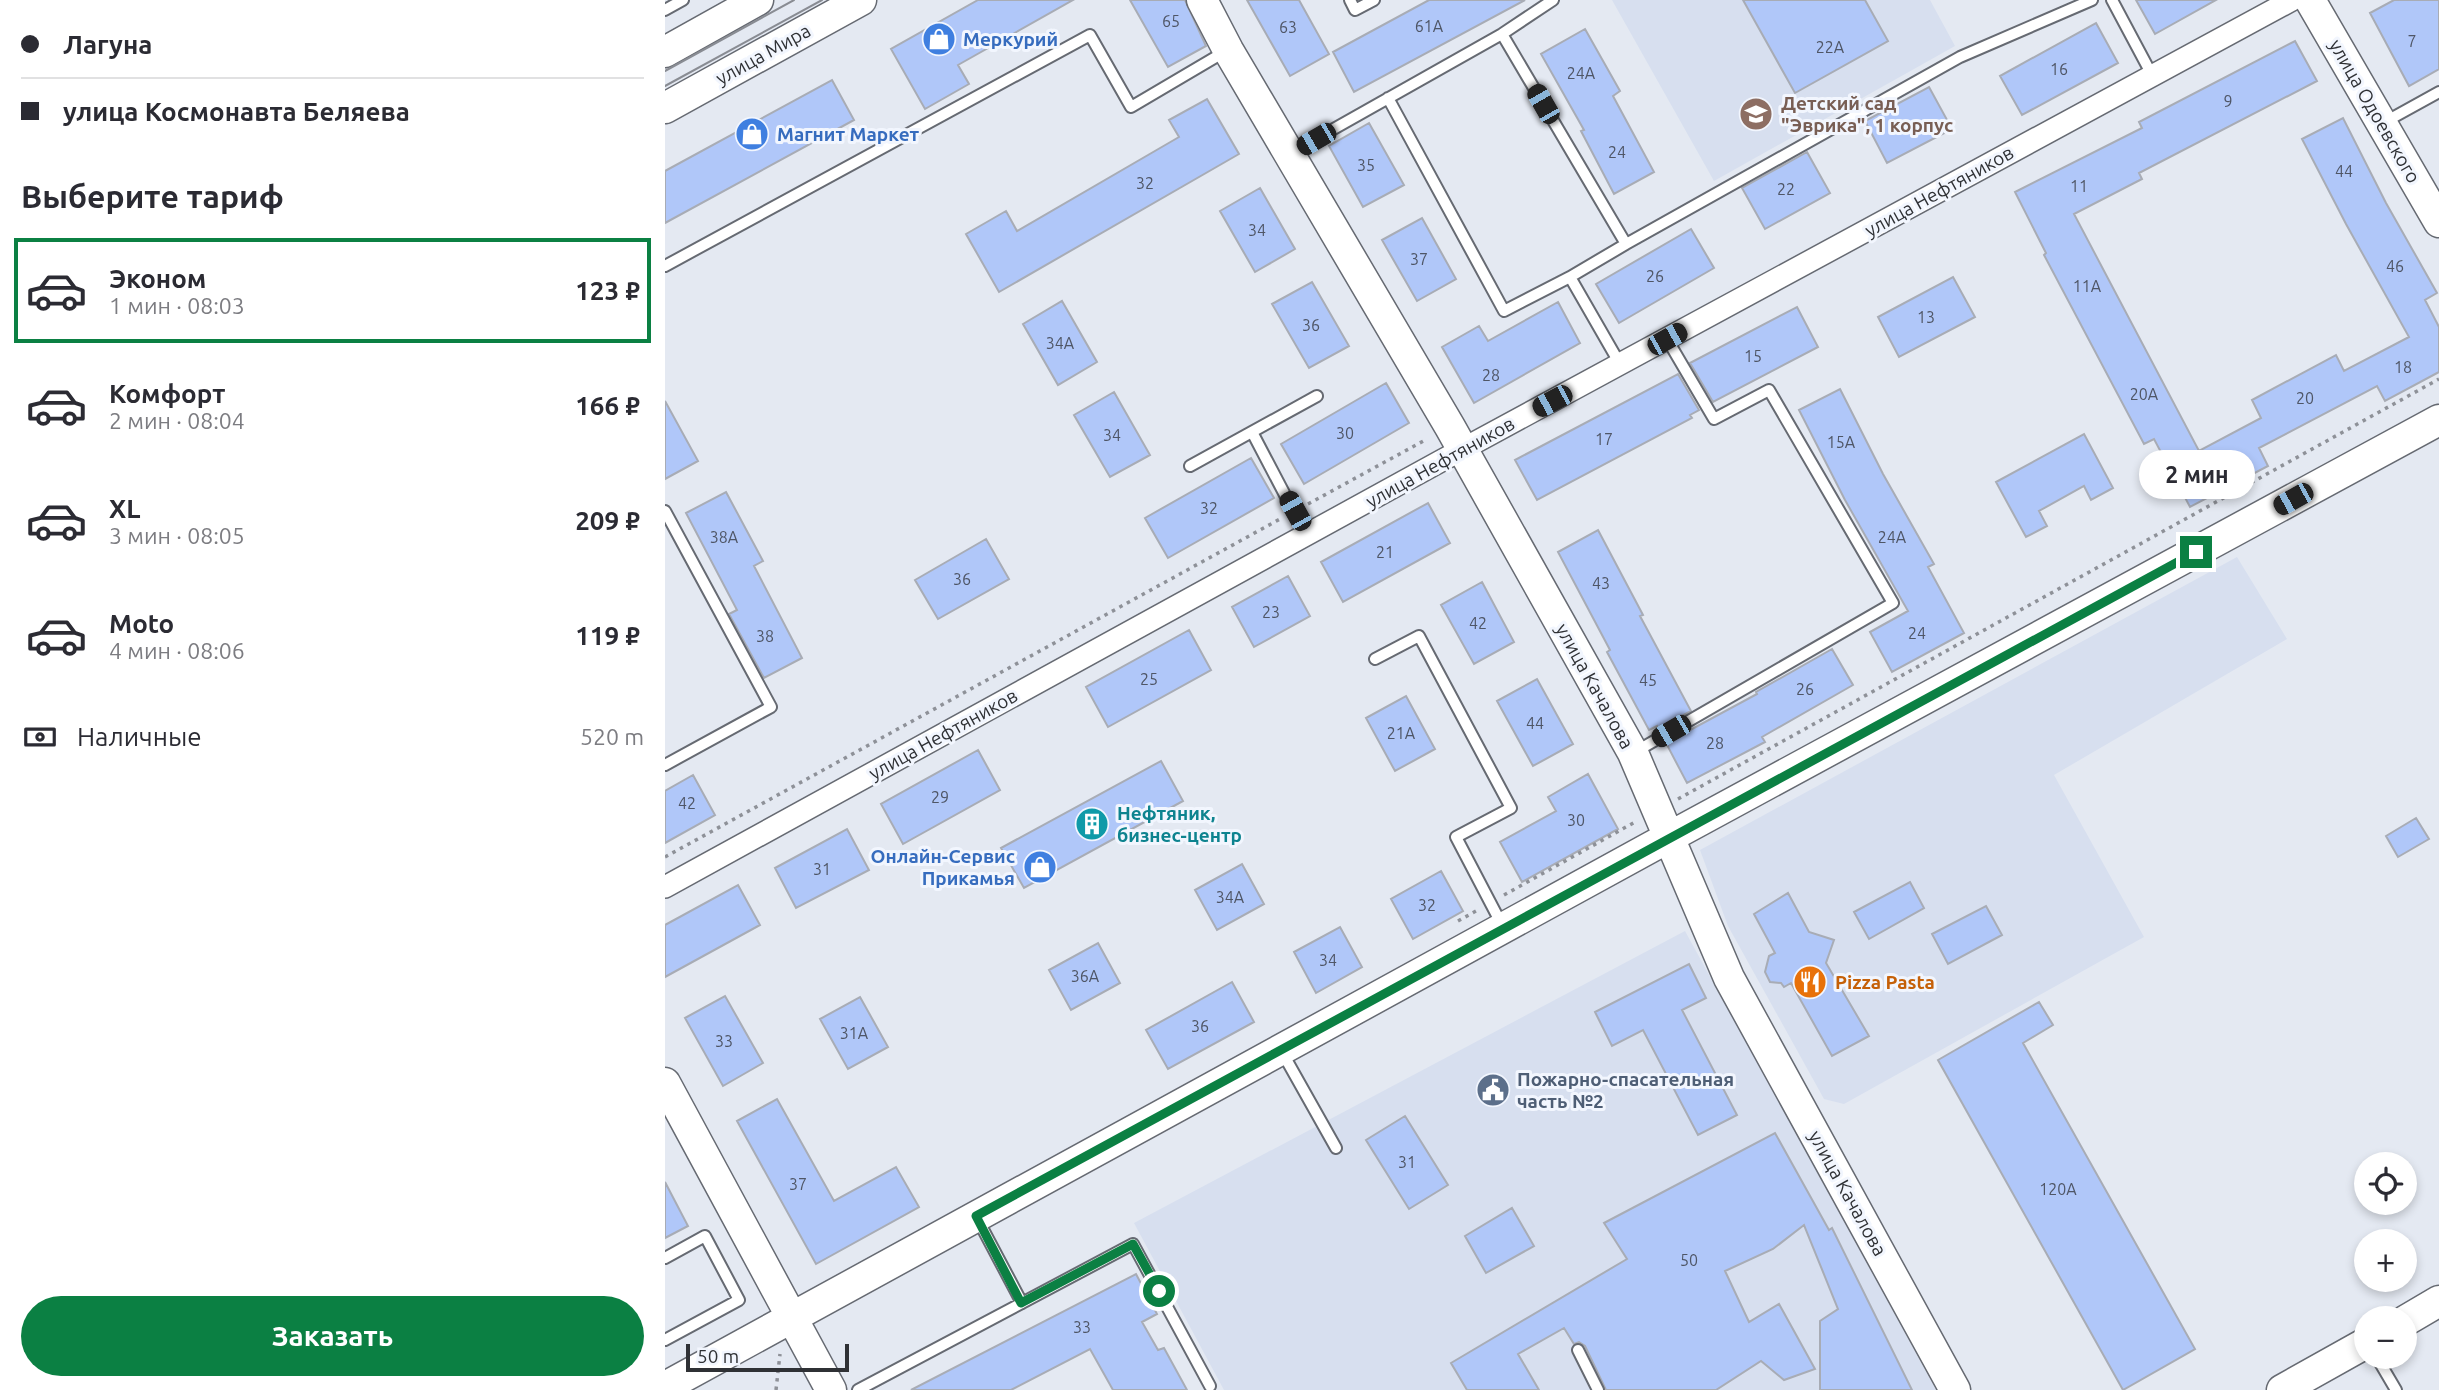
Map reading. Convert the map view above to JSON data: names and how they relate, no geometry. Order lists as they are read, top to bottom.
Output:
{
  "streets": {
    "street": [
      "улица Мира",
      "улица Одоевского",
      "улица Нефтяников",
      "улица Качалова"
    ]
  },
  "crossings": [
    ["улица Нефтяников", "улица Качалова"]
  ],
  "places": {
    "shop": ["Меркурий", "Магнит Маркет", "Онлайн-Сервис Прикамья"],
    "school or university": ["Детский сад \"Эврика\", 1 корпус"],
    "building": ["Нефтяник, бизнес-центр"],
    "restaurant": ["Pizza Pasta"],
    "public building": ["Пожарно-спасательная часть №2"]
  },
  "house_numbers": [
    "65",
    "61А",
    "63",
    "7",
    "22А",
    "16",
    "24А",
    "9",
    "24",
    "35",
    "44",
    "32",
    "11",
    "22",
    "34",
    "37",
    "46",
    "26",
    "11А",
    "13",
    "36",
    "34А",
    "15",
    "18",
    "28",
    "20А",
    "20",
    "30",
    "34",
    "17",
    "15А",
    "32",
    "38А",
    "24А",
    "21",
    "36",
    "43",
    "23",
    "42",
    "24",
    "38",
    "25",
    "45",
    "26",
    "44",
    "21А",
    "28",
    "29",
    "42",
    "30",
    "31",
    "34А",
    "32",
    "34",
    "36А",
    "36",
    "31А",
    "33",
    "31",
    "37",
    "120А",
    "50",
    "33"
  ],
  "scale_bar": "50 m",
  "page": {
    "banner": ["Лагуна", "улица Космонавта Беляева"],
    "heading": "Выберите тариф",
    "list": [
      {
        "name": "Эконом",
        "note": "1 мин · 08:03",
        "value": "123 ₽"
      },
      {
        "name": "Комфорт",
        "note": "2 мин · 08:04",
        "value": "166 ₽"
      },
      {
        "name": "XL",
        "note": "3 мин · 08:05",
        "value": "209 ₽"
      },
      {
        "name": "Moto",
        "note": "4 мин · 08:06",
        "value": "119 ₽"
      }
    ],
    "bubble": "2 мин",
    "pay": ["Наличные", "520 m"],
    "map_buttons": ["+", "−"],
    "buttons": "Заказать",
    "scale": "50 m"
  }
}
